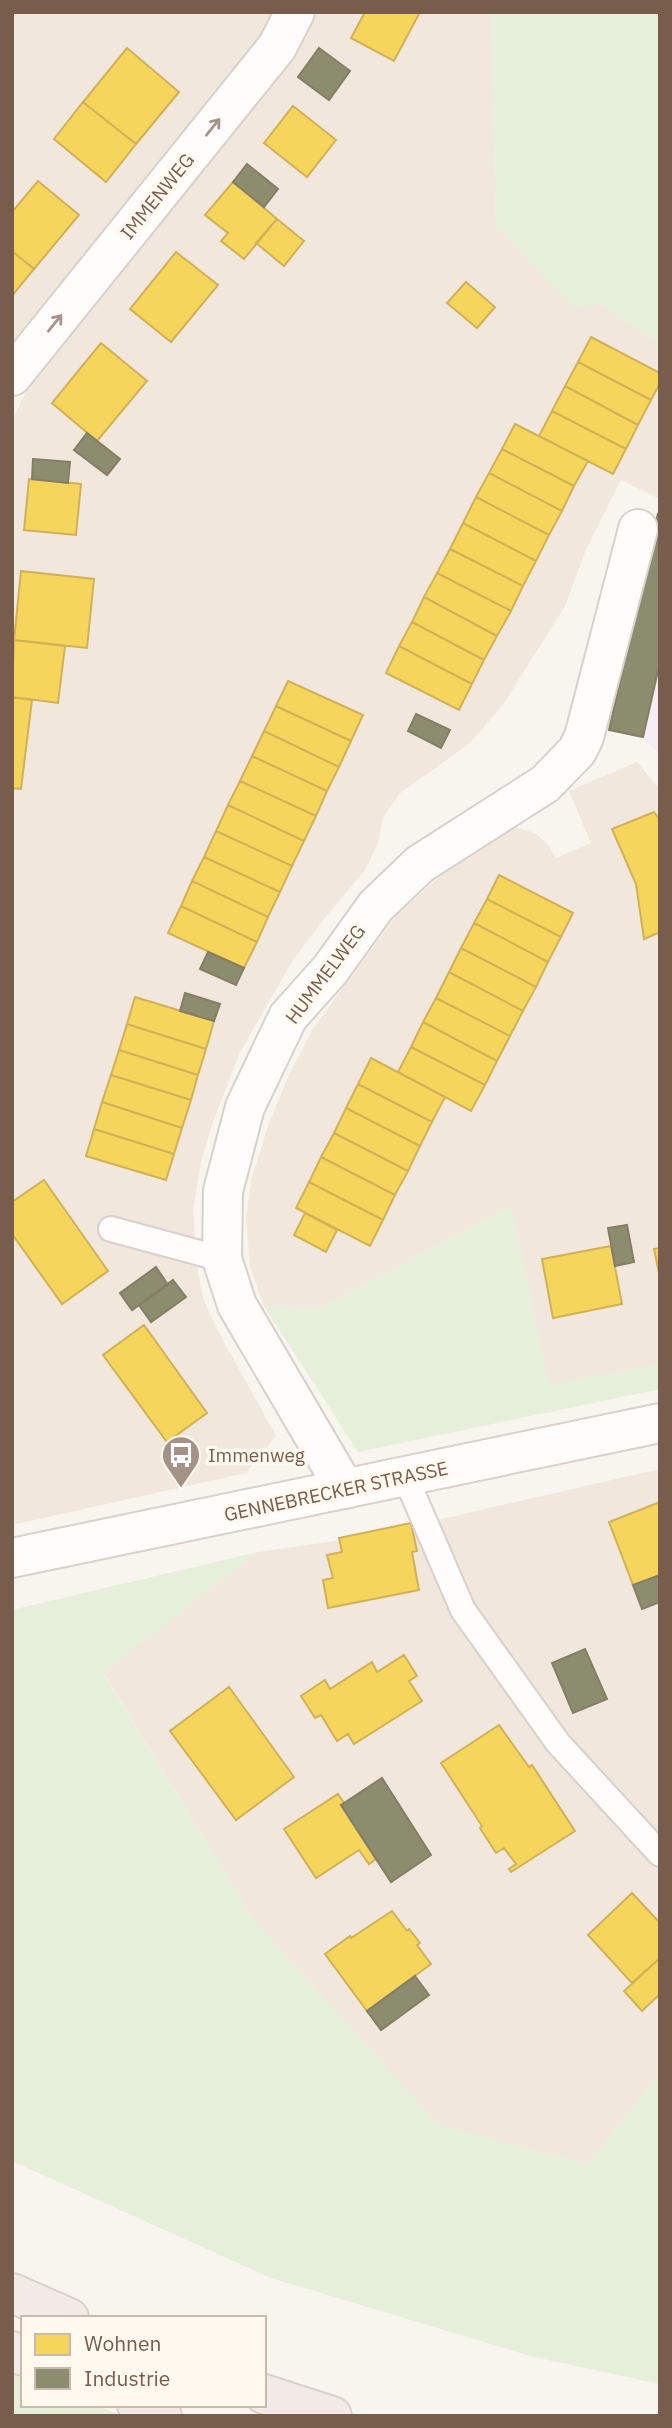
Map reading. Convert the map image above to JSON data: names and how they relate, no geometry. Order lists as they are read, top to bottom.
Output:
{
  "streets": {
    "street": ["IMMENWEG", "HUMMELWEG", "GENNEBRECKER STRASSE"]
  },
  "crossings": [
    ["HUMMELWEG", "GENNEBRECKER STRASSE"]
  ],
  "one_way": ["IMMENWEG"],
  "places": {
    "bus stop": ["Immenweg"]
  },
  "legend": ["Wohnen", "Industrie"]
}
